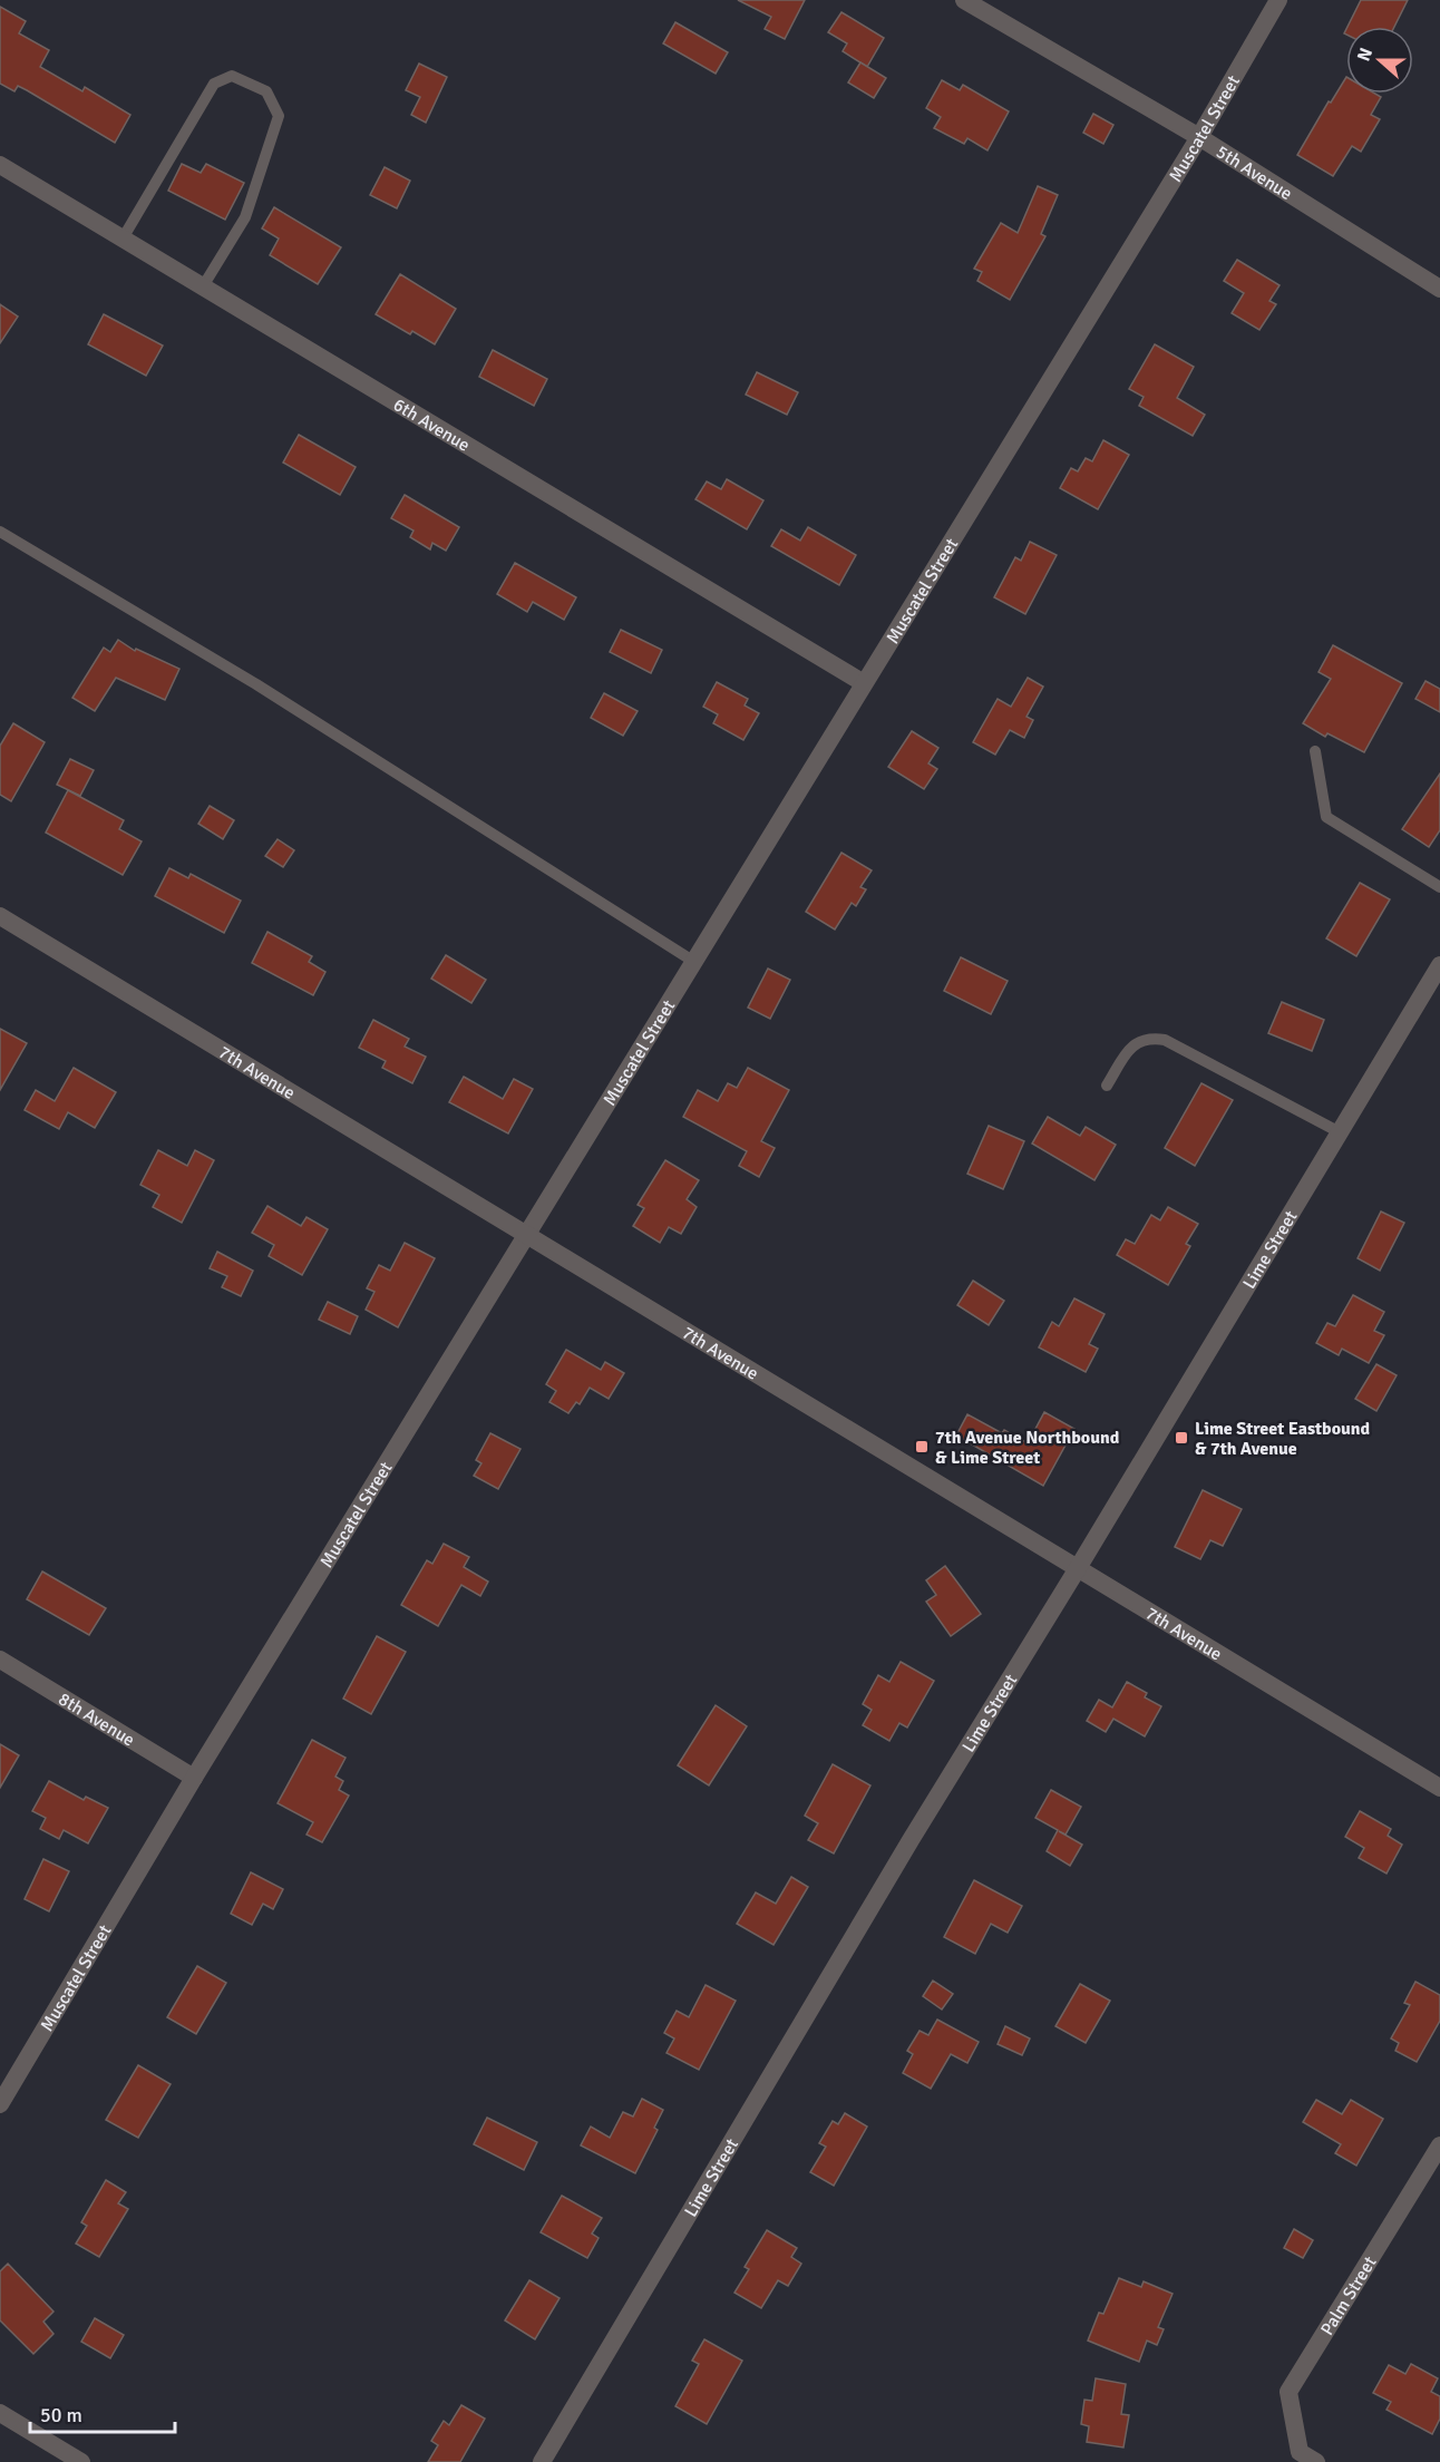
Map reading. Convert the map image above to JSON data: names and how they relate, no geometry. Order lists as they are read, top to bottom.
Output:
{
  "streets": {
    "street": [
      "Muscatel Street",
      "5th Avenue",
      "6th Avenue",
      "7th Avenue",
      "Lime Street",
      "8th Avenue",
      "Palm Street"
    ]
  },
  "crossings": [
    ["Muscatel Street", "5th Avenue"],
    ["Muscatel Street", "6th Avenue"],
    ["Muscatel Street", "7th Avenue"],
    ["Muscatel Street", "8th Avenue"],
    ["7th Avenue", "Lime Street"]
  ],
  "places": {
    "transit": ["Lime Street Eastbound & 7th Avenue", "7th Avenue Northbound & Lime Street"]
  },
  "scale_bar": "50 m",
  "north": "left"
}
